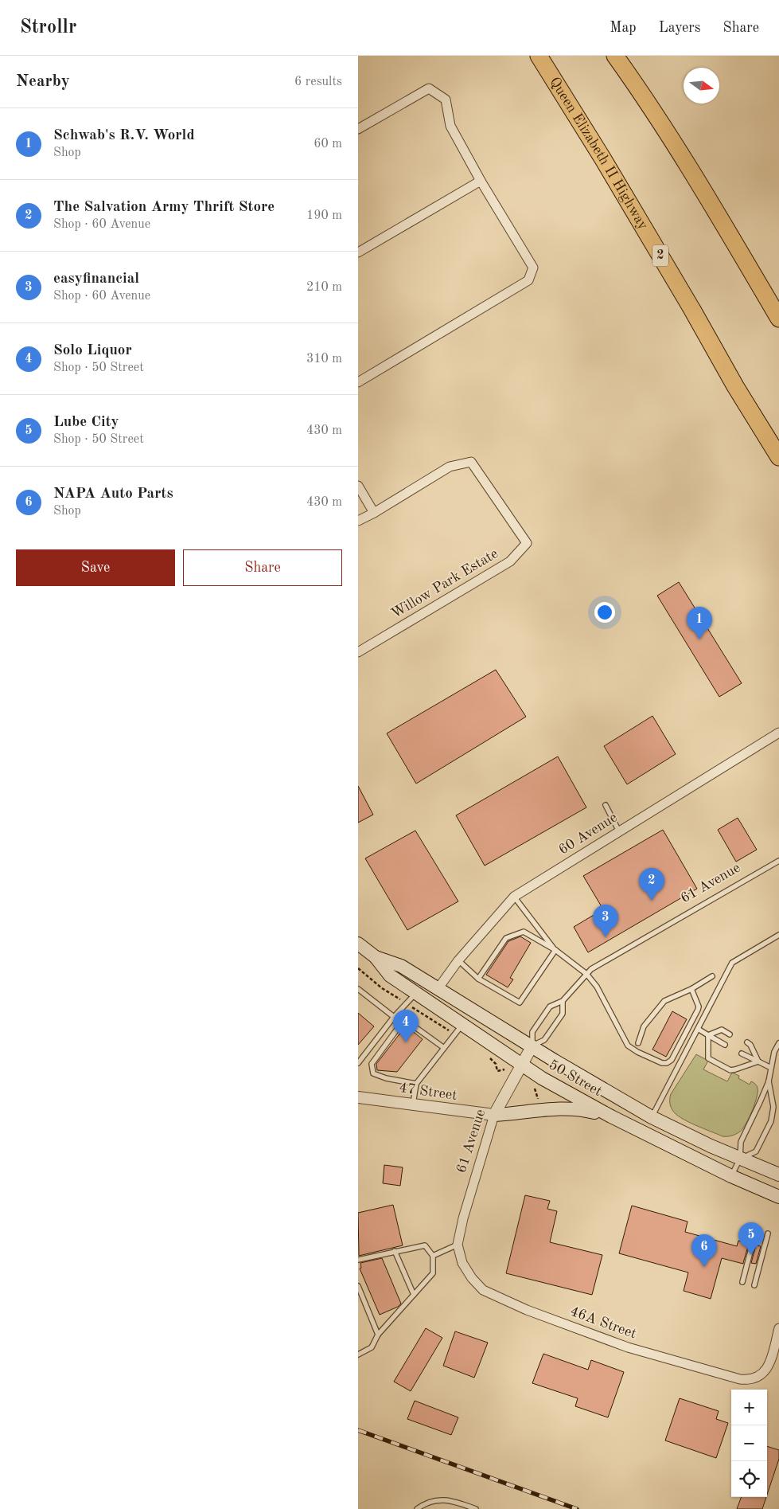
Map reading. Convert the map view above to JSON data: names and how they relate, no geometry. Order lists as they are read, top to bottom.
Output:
{
  "streets": {
    "highway": ["Queen Elizabeth II Highway", "2"],
    "main road": ["50 Street"],
    "street": [
      "Willow Park Estate",
      "60 Avenue",
      "61 Avenue",
      "47 Street",
      "46A Street"
    ]
  },
  "crossings": [
    ["60 Avenue", "50 Street"],
    ["61 Avenue", "50 Street"],
    ["61 Avenue", "47 Street"],
    ["61 Avenue", "46A Street"]
  ],
  "north": "right",
  "page": {
    "header": "Strollr",
    "nav": ["Map", "Layers", "Share"],
    "heading": ["Nearby", "6 results"],
    "list": [
      {
        "mark": "1",
        "name": "Schwab's R.V. World",
        "note": "Shop",
        "value": "60 m"
      },
      {
        "mark": "2",
        "name": "The Salvation Army Thrift Store",
        "note": "Shop · 60 Avenue",
        "value": "190 m"
      },
      {
        "mark": "3",
        "name": "easyfinancial",
        "note": "Shop · 60 Avenue",
        "value": "210 m"
      },
      {
        "mark": "4",
        "name": "Solo Liquor",
        "note": "Shop · 50 Street",
        "value": "310 m"
      },
      {
        "mark": "5",
        "name": "Lube City",
        "note": "Shop · 50 Street",
        "value": "430 m"
      },
      {
        "mark": "6",
        "name": "NAPA Auto Parts",
        "note": "Shop",
        "value": "430 m"
      }
    ],
    "buttons": ["Save", "Share"],
    "pins": [
      "1",
      "2",
      "3",
      "4",
      "5",
      "6"
    ],
    "map_buttons": ["+", "−"]
  }
}
